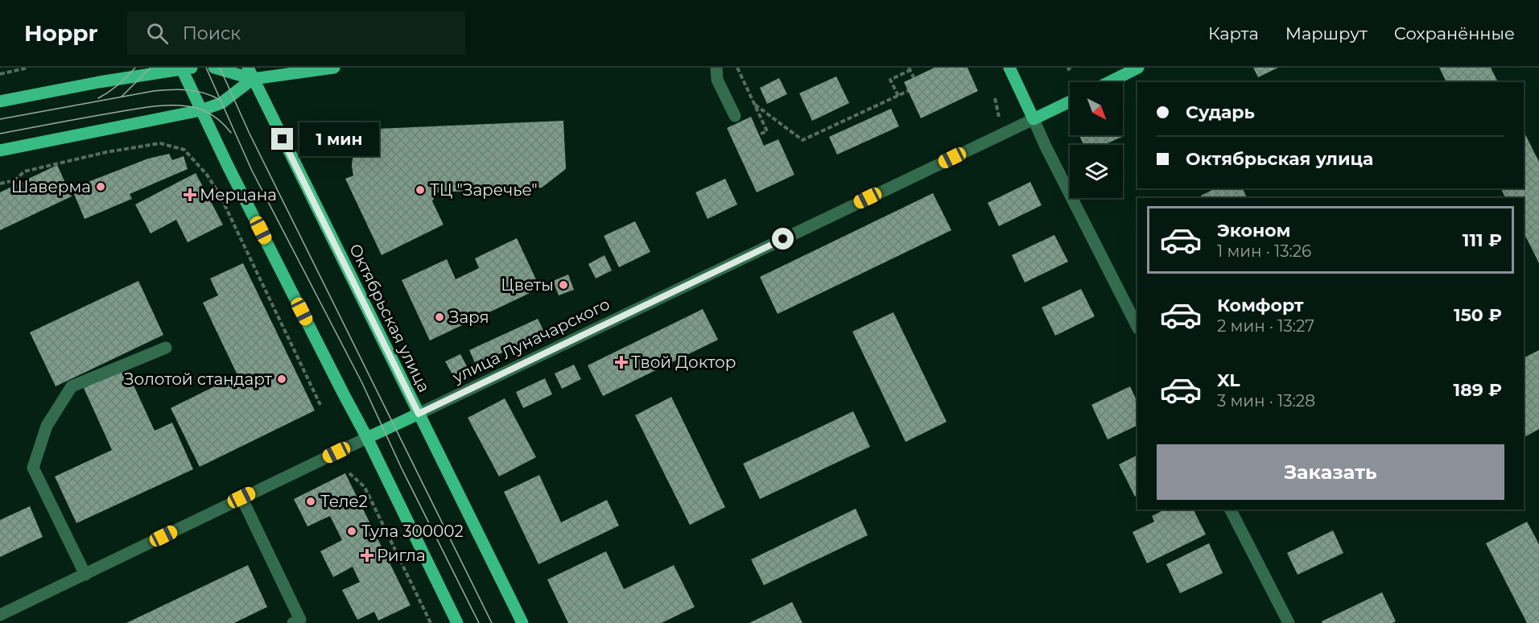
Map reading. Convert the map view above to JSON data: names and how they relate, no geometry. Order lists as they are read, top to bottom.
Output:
{
  "streets": {
    "main road": ["Октябрьская улица", "улица Луначарского"]
  },
  "crossings": [
    ["Октябрьская улица", "улица Луначарского"]
  ],
  "places": {
    "other": [
      "Шаверма",
      "ТЦ \"Заречье\"",
      "Цветы",
      "Заря",
      "Золотой стандарт",
      "Теле2",
      "Тула 300002"
    ],
    "health": ["Мерцана", "Твой Доктор", "Ригла"]
  },
  "north": "bottom right",
  "page": {
    "header": "Hoppr",
    "search": "Поиск",
    "nav": ["Карта", "Маршрут", "Сохранённые"],
    "banner": ["Сударь", "Октябрьская улица"],
    "bubble": "1 мин",
    "list": [
      {
        "name": "Эконом",
        "note": "1 мин · 13:26",
        "value": "111 ₽"
      },
      {
        "name": "Комфорт",
        "note": "2 мин · 13:27",
        "value": "150 ₽"
      },
      {
        "name": "XL",
        "note": "3 мин · 13:28",
        "value": "189 ₽"
      }
    ],
    "buttons": "Заказать"
  }
}
